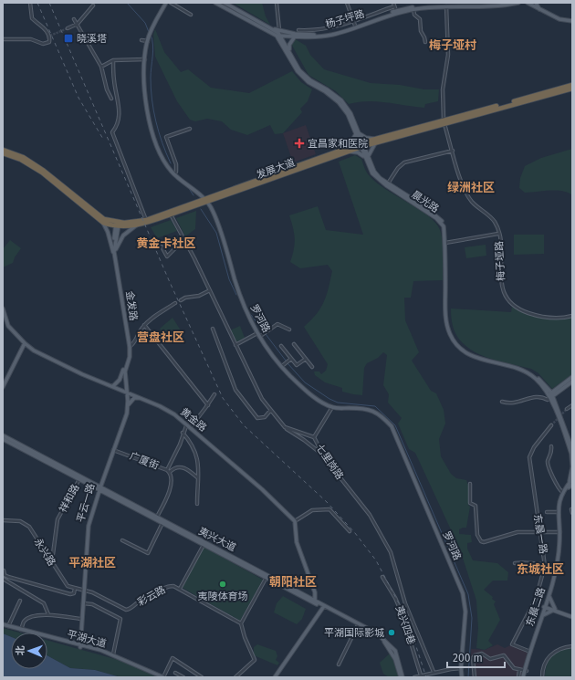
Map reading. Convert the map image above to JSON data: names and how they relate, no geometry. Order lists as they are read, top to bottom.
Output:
{
  "streets": {
    "highway": ["发展大道"],
    "main road": [
      "杨子坪路",
      "晨光路",
      "金发路",
      "罗河路",
      "黄金路",
      "平云一路",
      "夷兴大道",
      "东晨二路",
      "平湖大道"
    ],
    "street": [
      "梅子垭路",
      "广厦街",
      "七里岗路",
      "祥和路",
      "东晨一路",
      "永兴路",
      "彩云路",
      "夷兴四巷"
    ]
  },
  "crossings": [
    ["杨子坪路", "晨光路"],
    ["杨子坪路", "梅子垭路"],
    ["发展大道", "晨光路"],
    ["发展大道", "梅子垭路"],
    ["发展大道", "金发路"],
    ["发展大道", "罗河路"],
    ["发展大道", "七里岗路"],
    ["金发路", "黄金路"],
    ["金发路", "平云一路"],
    ["黄金路", "平云一路"],
    ["广厦街", "平云一路"],
    ["广厦街", "夷兴大道"],
    ["祥和路", "夷兴大道"],
    ["祥和路", "永兴路"],
    ["平云一路", "夷兴大道"],
    ["平云一路", "永兴路"],
    ["平云一路", "彩云路"],
    ["平云一路", "平湖大道"],
    ["东晨一路", "东晨二路"],
    ["夷兴大道", "彩云路"],
    ["永兴路", "彩云路"]
  ],
  "districts": [
    "梅子垭村",
    "绿洲社区",
    "黄金卡社区",
    "营盘社区",
    "平湖社区",
    "东城社区",
    "朝阳社区"
  ],
  "places": {
    "transit": ["晓溪塔"],
    "health": ["宜昌家和医院"],
    "other": ["夷陵体育场", "平湖国际影城"]
  },
  "scale_bar": "200 m",
  "north": "left"
}
